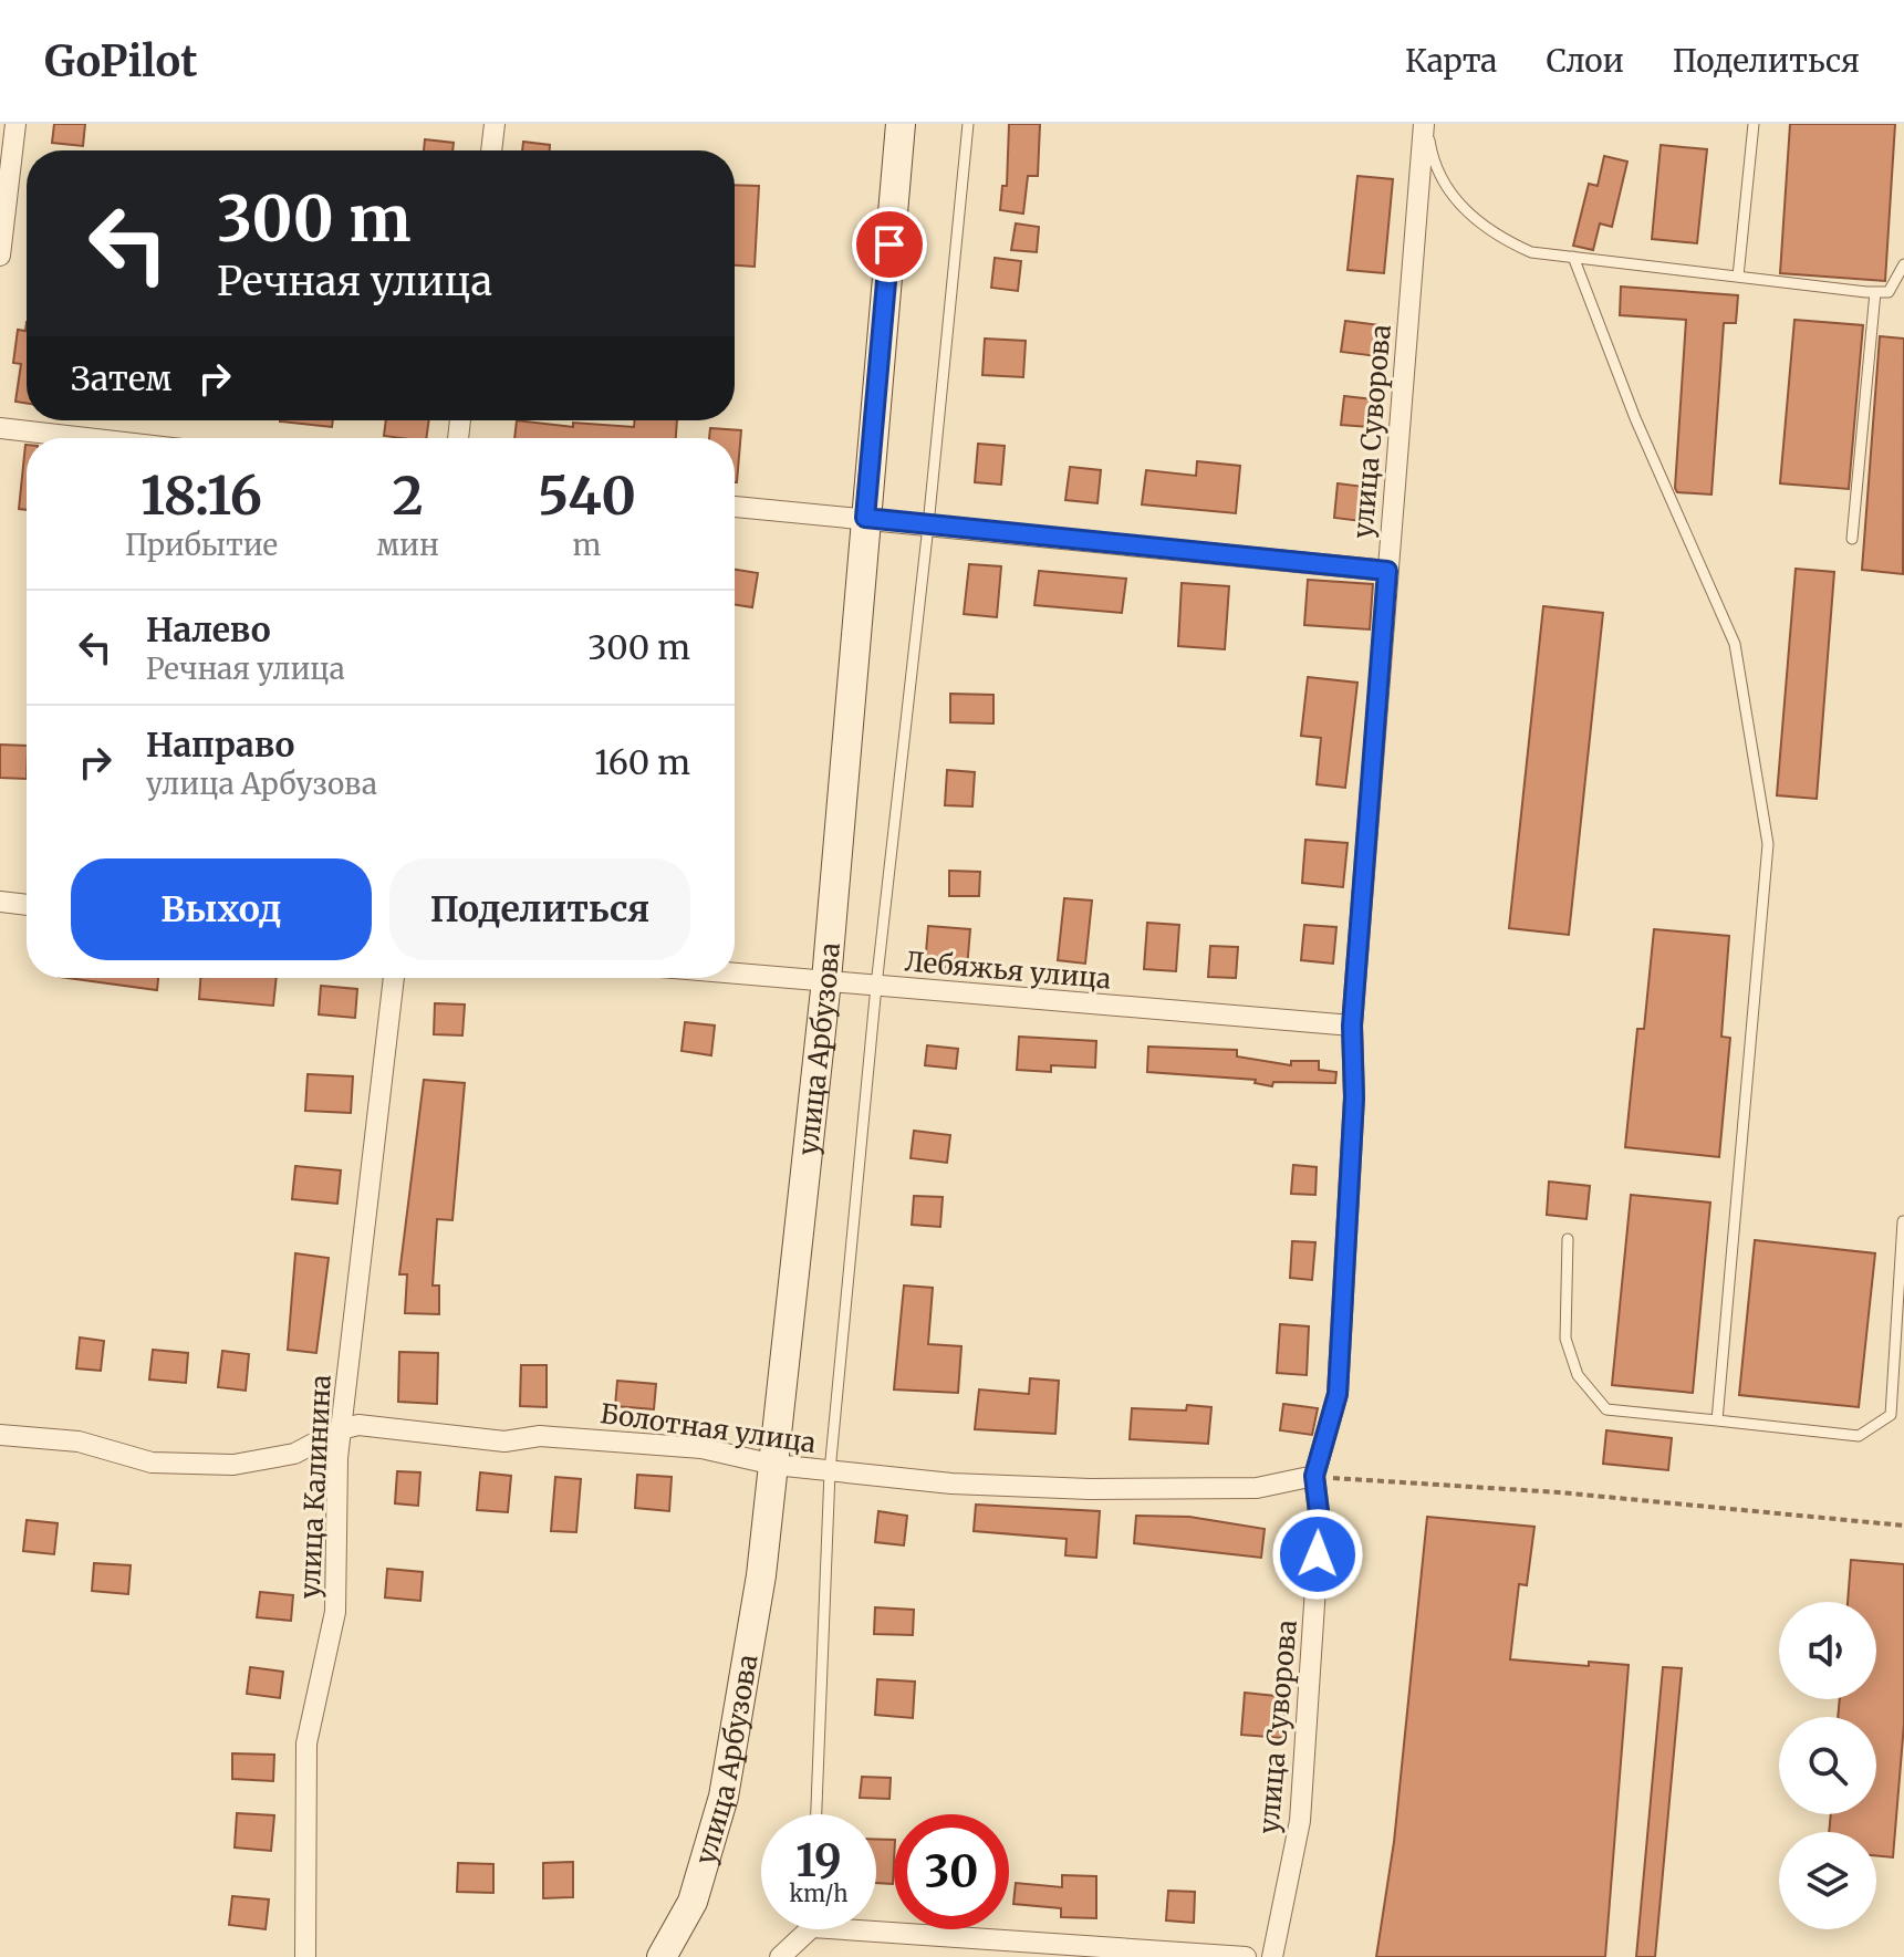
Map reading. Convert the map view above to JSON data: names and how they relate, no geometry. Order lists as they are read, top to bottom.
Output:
{
  "streets": {
    "street": [
      "улица Суворова",
      "Лебяжья улица",
      "улица Арбузова",
      "Болотная улица",
      "улица Калинина"
    ]
  },
  "crossings": [
    ["улица Суворова", "Лебяжья улица"],
    ["улица Суворова", "Болотная улица"],
    ["Лебяжья улица", "улица Арбузова"],
    ["улица Арбузова", "Болотная улица"],
    ["Болотная улица", "улица Калинина"]
  ],
  "page": {
    "header": "GoPilot",
    "nav": ["Карта", "Слои", "Поделиться"],
    "turn": ["300 m", "Речная улица"],
    "then": "Затем",
    "eta": [
      "18:16",
      "Прибытие",
      "2",
      "мин",
      "540",
      "m"
    ],
    "list": [
      {
        "name": "Налево",
        "note": "Речная улица",
        "value": "300 m"
      },
      {
        "name": "Направо",
        "note": "улица Арбузова",
        "value": "160 m"
      }
    ],
    "buttons": ["Выход", "Поделиться"],
    "speed": "19 km/h",
    "limit": "30"
  }
}
